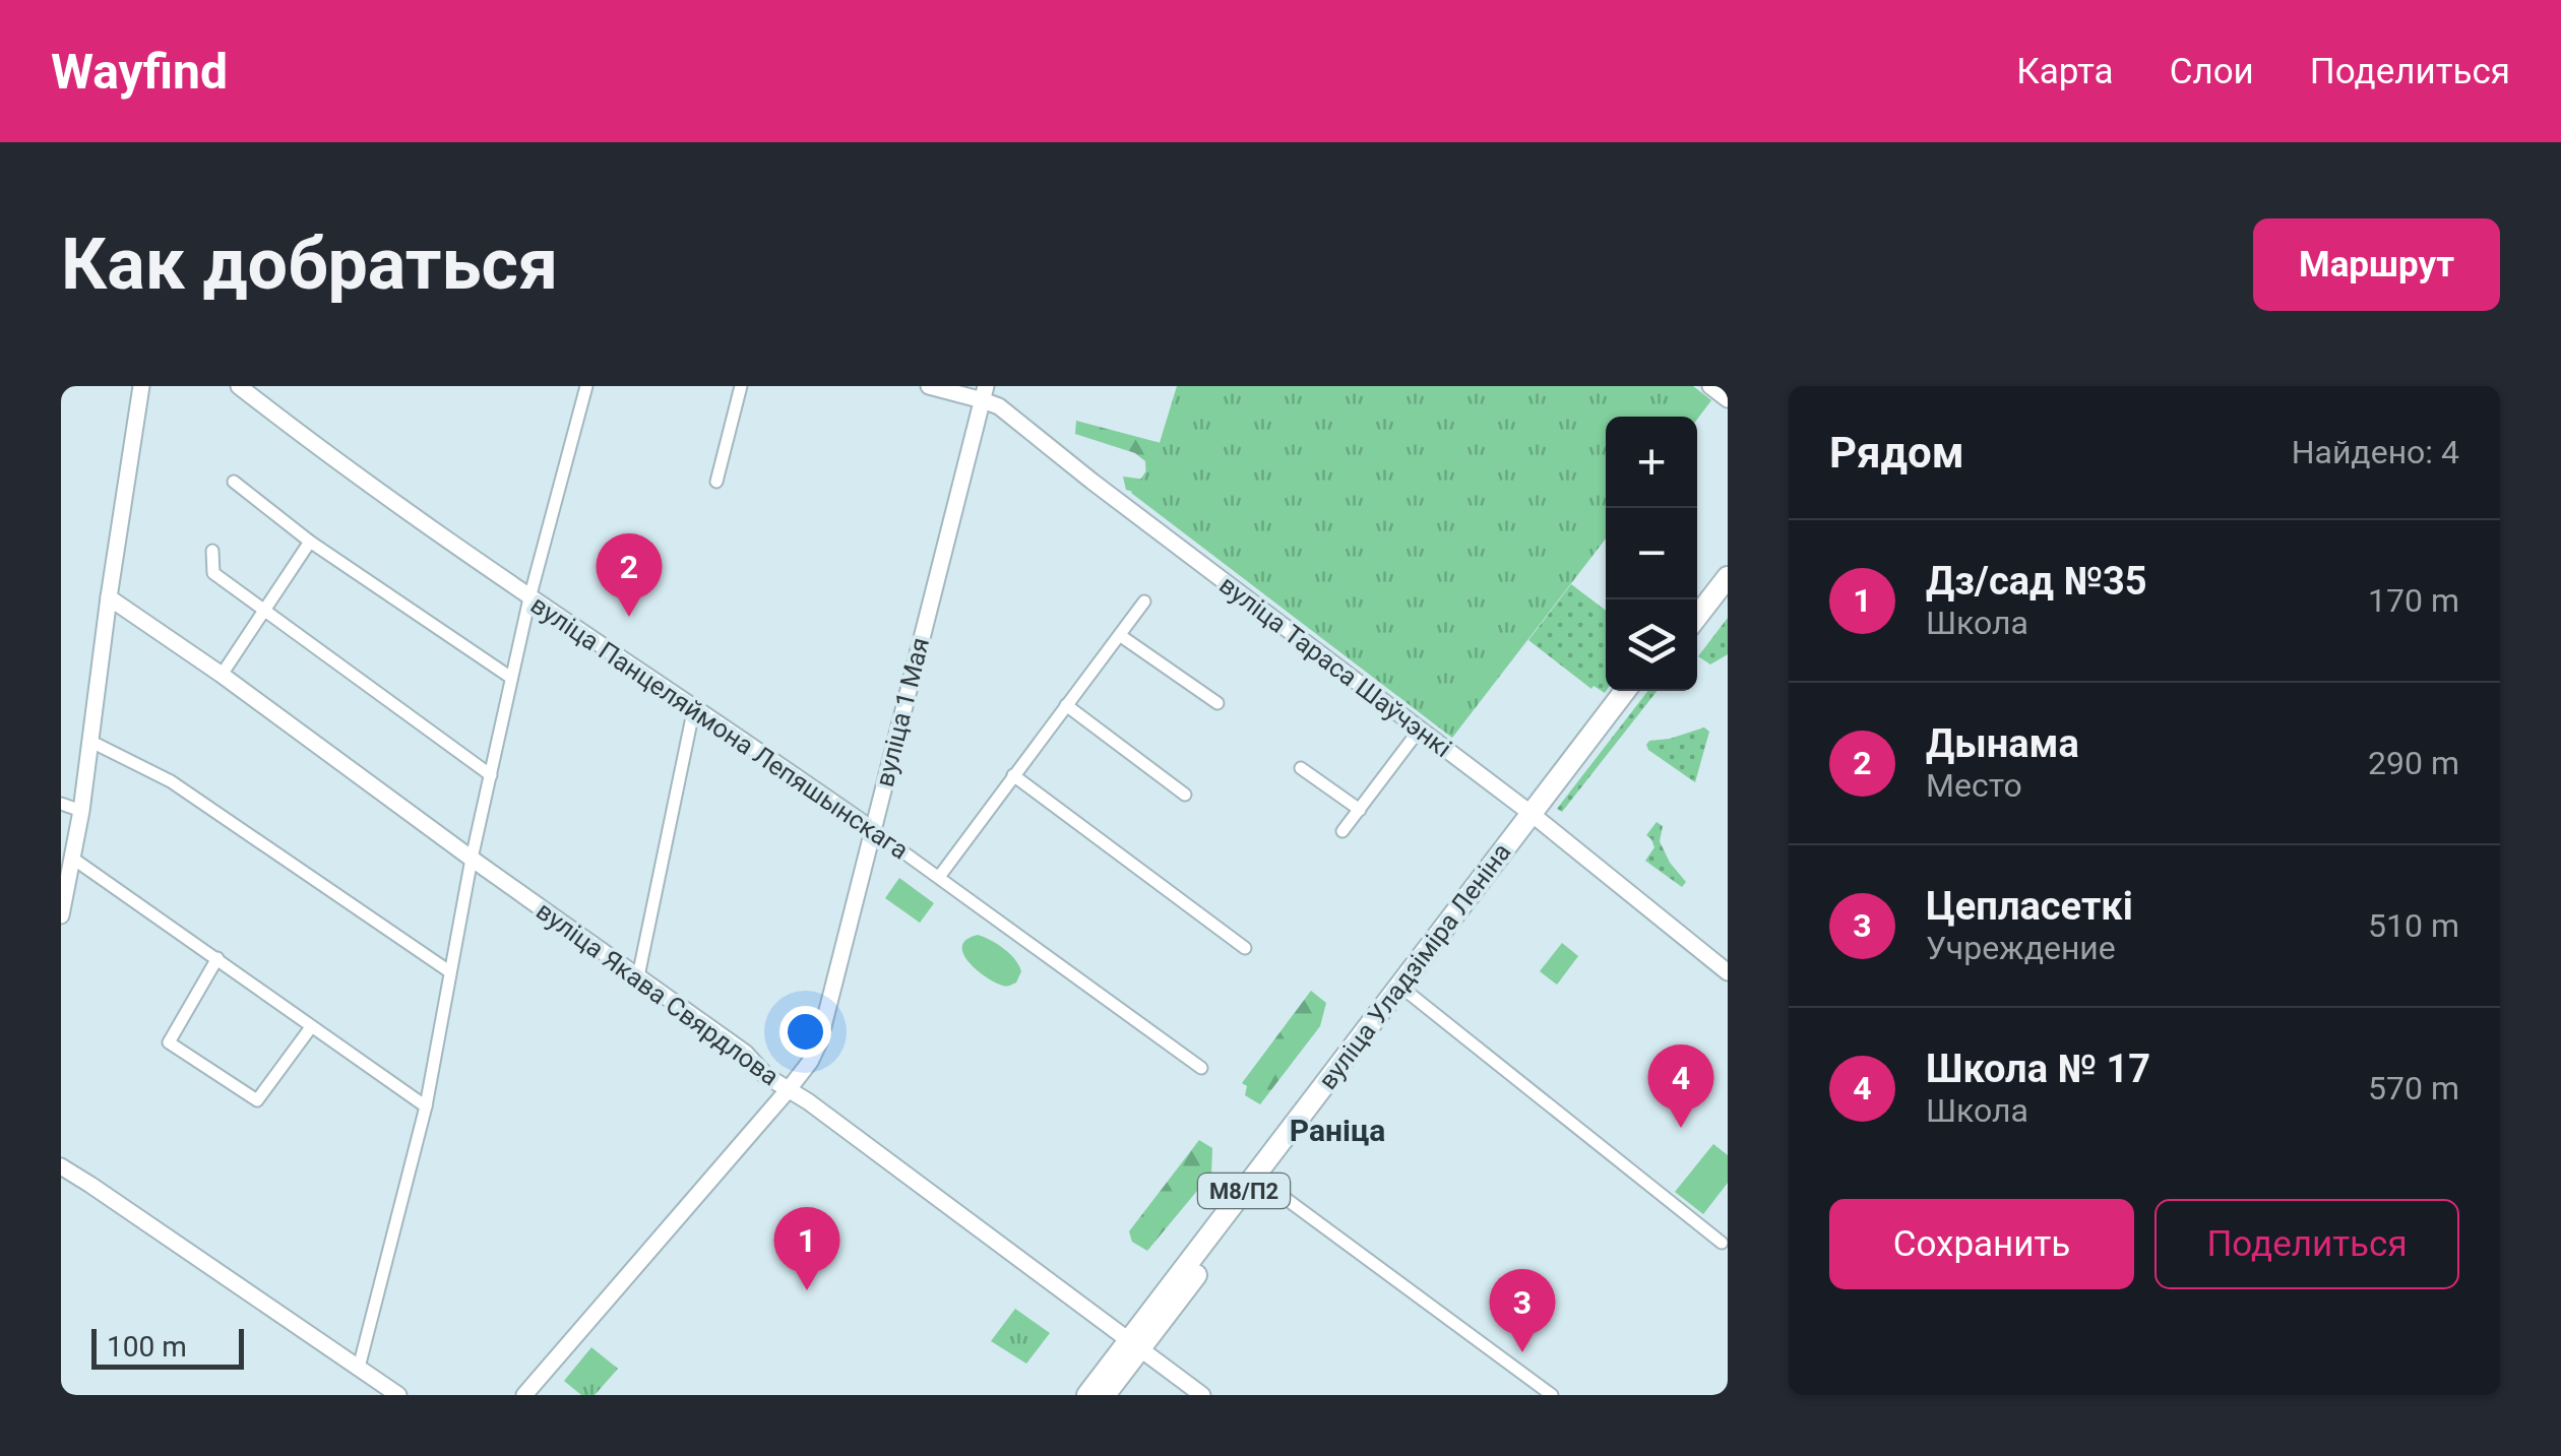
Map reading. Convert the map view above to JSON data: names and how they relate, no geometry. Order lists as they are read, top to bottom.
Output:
{
  "streets": {
    "main road": ["вуліца Уладзіміра Леніна", "М8/П2"],
    "street": [
      "вуліца Тараса Шаўчэнкі",
      "вуліца 1 Мая",
      "вуліца Панцеляймона Лепяшынскага",
      "вуліца Якава Свярдлова"
    ]
  },
  "crossings": [
    ["вуліца Тараса Шаўчэнкі", "вуліца 1 Мая"],
    ["вуліца Тараса Шаўчэнкі", "вуліца Уладзіміра Леніна"],
    ["вуліца 1 Мая", "вуліца Панцеляймона Лепяшынскага"],
    ["вуліца 1 Мая", "вуліца Якава Свярдлова"],
    ["вуліца Уладзіміра Леніна", "вуліца Якава Свярдлова"]
  ],
  "districts": ["Раніца"],
  "scale_bar": "100 m",
  "page": {
    "header": "Wayfind",
    "nav": ["Карта", "Слои", "Поделиться"],
    "buttons": [
      "Маршрут",
      ["Сохранить", "Поделиться"]
    ],
    "title": "Как добраться",
    "heading": ["Рядом", "Найдено: 4"],
    "map_buttons": ["+", "−"],
    "list": [
      {
        "mark": "1",
        "name": "Дз/сад №35",
        "note": "Школа",
        "value": "170 m"
      },
      {
        "mark": "2",
        "name": "Дынама",
        "note": "Место",
        "value": "290 m"
      },
      {
        "mark": "3",
        "name": "Цепласеткі",
        "note": "Учреждение",
        "value": "510 m"
      },
      {
        "mark": "4",
        "name": "Школа № 17",
        "note": "Школа",
        "value": "570 m"
      }
    ],
    "pins": [
      "2",
      "4",
      "1",
      "3"
    ],
    "scale": "100 m"
  }
}
